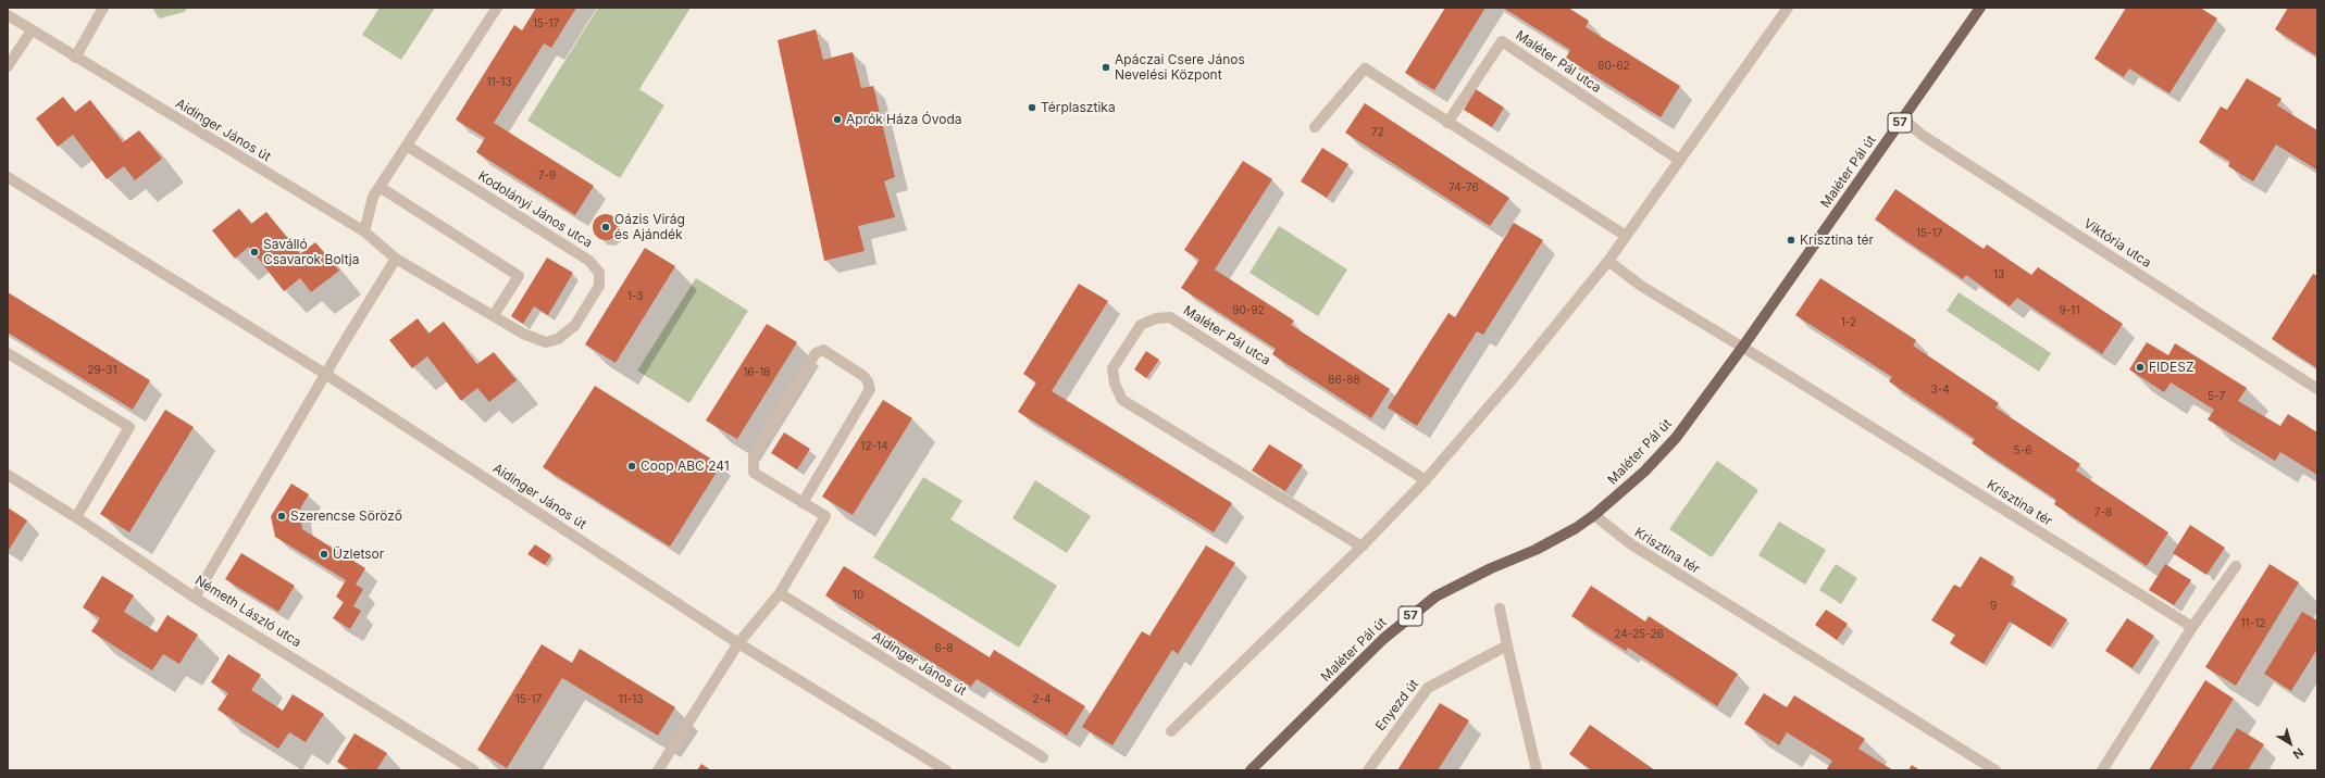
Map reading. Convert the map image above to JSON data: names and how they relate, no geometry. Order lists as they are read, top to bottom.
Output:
{
  "streets": {
    "main road": ["57", "Maléter Pál út"],
    "street": [
      "Maléter Pál utca",
      "Aidinger János út",
      "Kodolányi János utca",
      "Viktória utca",
      "Krisztina tér",
      "Németh László utca",
      "Enyezd út"
    ]
  },
  "crossings": [
    ["Aidinger János út", "Kodolányi János utca"],
    ["Maléter Pál út", "Viktória utca"],
    ["Maléter Pál út", "Krisztina tér"]
  ],
  "places": [
    "Apáczai Csere János Nevelési Központ",
    "Térplasztika",
    "Aprók Háza Óvoda",
    "Oázis Virág és Ajándék",
    "Krisztina tér",
    "Saválló Csavarok Boltja",
    "FIDESZ",
    "Coop ABC 241",
    "Szerencse Söröző",
    "Üzletsor"
  ],
  "house_numbers": [
    "15-17",
    "60-62",
    "11-13",
    "72",
    "7-9",
    "74-76",
    "15-17",
    "13",
    "1-3",
    "90-92",
    "9-11",
    "1-2",
    "29-31",
    "16-18",
    "86-88",
    "3-4",
    "5-7",
    "12-14",
    "5-6",
    "7-8",
    "10",
    "9",
    "11-12",
    "24-25-26",
    "6-8",
    "15-17",
    "11-13",
    "2-4"
  ],
  "north": "bottom right"
}
